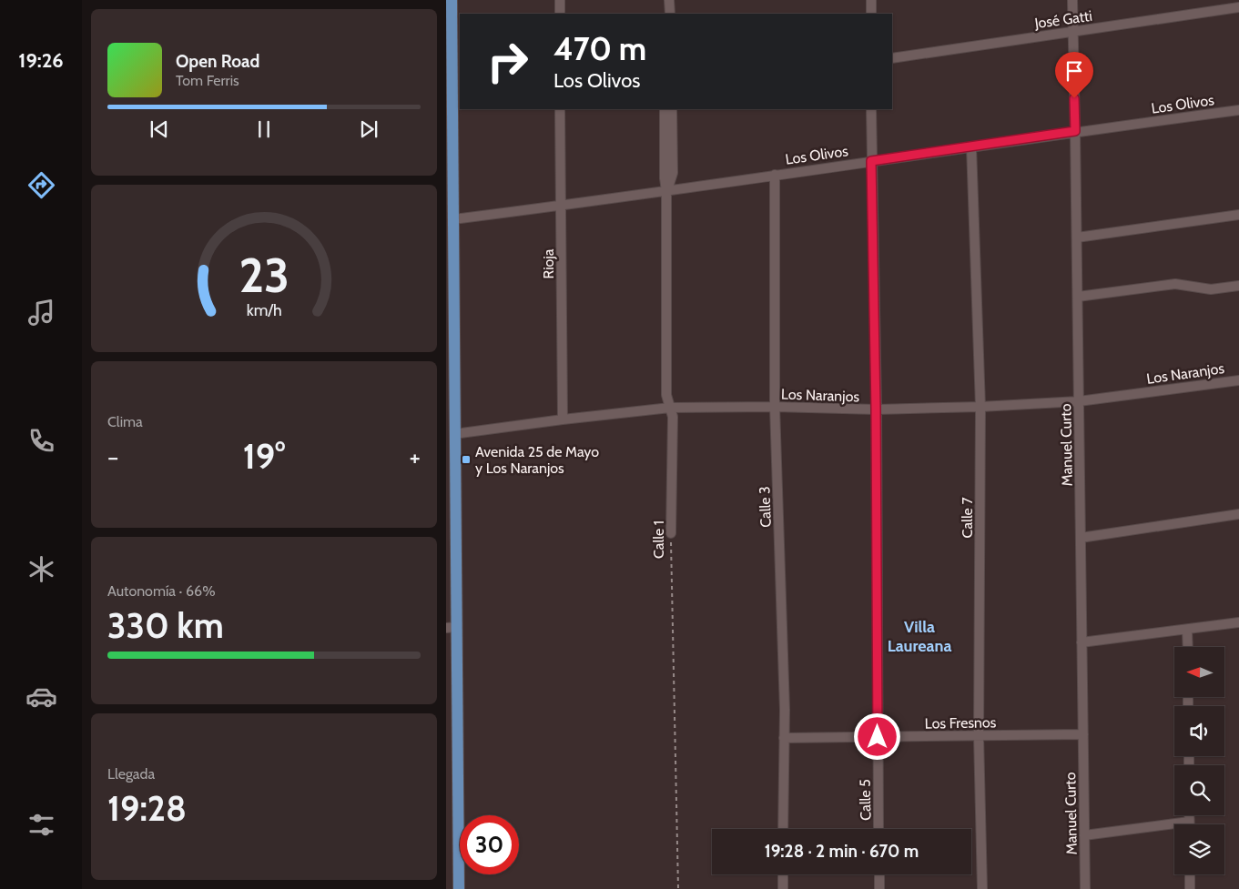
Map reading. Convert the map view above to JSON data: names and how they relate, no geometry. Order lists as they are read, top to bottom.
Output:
{
  "streets": {
    "street": [
      "José Gatti",
      "Los Olivos",
      "Rioja",
      "Los Naranjos",
      "Manuel Curto",
      "Calle 3",
      "Calle 7",
      "Calle 1",
      "Los Fresnos",
      "Calle 5"
    ]
  },
  "crossings": [
    ["José Gatti", "Manuel Curto"],
    ["Los Olivos", "Rioja"],
    ["Los Olivos", "Manuel Curto"],
    ["Los Olivos", "Calle 3"],
    ["Los Olivos", "Calle 7"],
    ["Los Olivos", "Calle 1"],
    ["Los Olivos", "Calle 5"],
    ["Rioja", "Los Naranjos"],
    ["Los Naranjos", "Manuel Curto"],
    ["Los Naranjos", "Calle 3"],
    ["Los Naranjos", "Calle 7"],
    ["Los Naranjos", "Calle 1"],
    ["Los Naranjos", "Calle 5"],
    ["Manuel Curto", "Los Fresnos"],
    ["Calle 3", "Los Fresnos"],
    ["Calle 7", "Los Fresnos"],
    ["Los Fresnos", "Calle 5"]
  ],
  "districts": ["Villa Laureana"],
  "places": {
    "transit": ["Avenida 25 de Mayo y Los Naranjos"]
  },
  "north": "left",
  "page": {
    "tabs": "19:26",
    "turn": ["470 m", "Los Olivos"],
    "song": ["Open Road", "Tom Ferris"],
    "tile": [
      "Clima",
      ["Autonomía · 66%", "330 km"],
      ["Llegada", "19:28"]
    ],
    "heat": ["−", "19°", "+"],
    "limit": "30",
    "trip": "19:28 · 2 min · 670 m",
    "gauge": ["23", "km/h"]
  }
}
